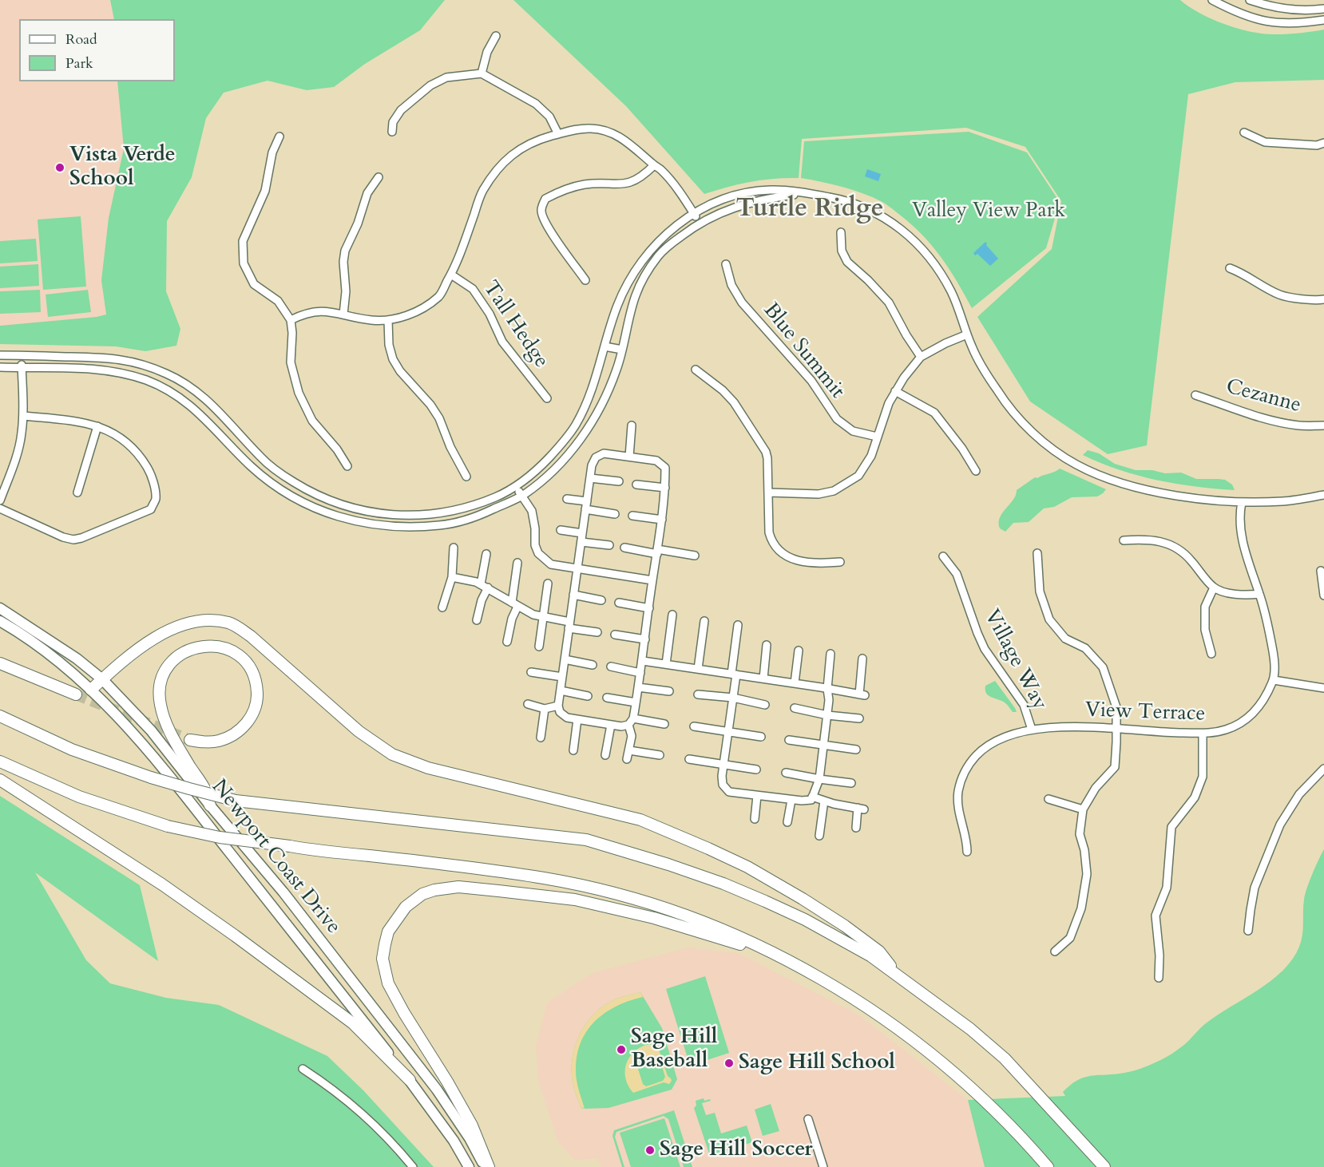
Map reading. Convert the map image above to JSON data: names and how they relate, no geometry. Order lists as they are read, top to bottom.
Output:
{
  "streets": {
    "main road": ["Newport Coast Drive"],
    "street": [
      "Tall Hedge",
      "Blue Summit",
      "Cezanne",
      "Village Way",
      "View Terrace"
    ]
  },
  "crossings": [
    ["Village Way", "View Terrace"]
  ],
  "districts": ["Turtle Ridge"],
  "parks": ["Valley View Park"],
  "places": [
    "Vista Verde School",
    "Sage Hill Baseball",
    "Sage Hill School",
    "Sage Hill Soccer"
  ],
  "legend": ["Road", "Park"]
}
